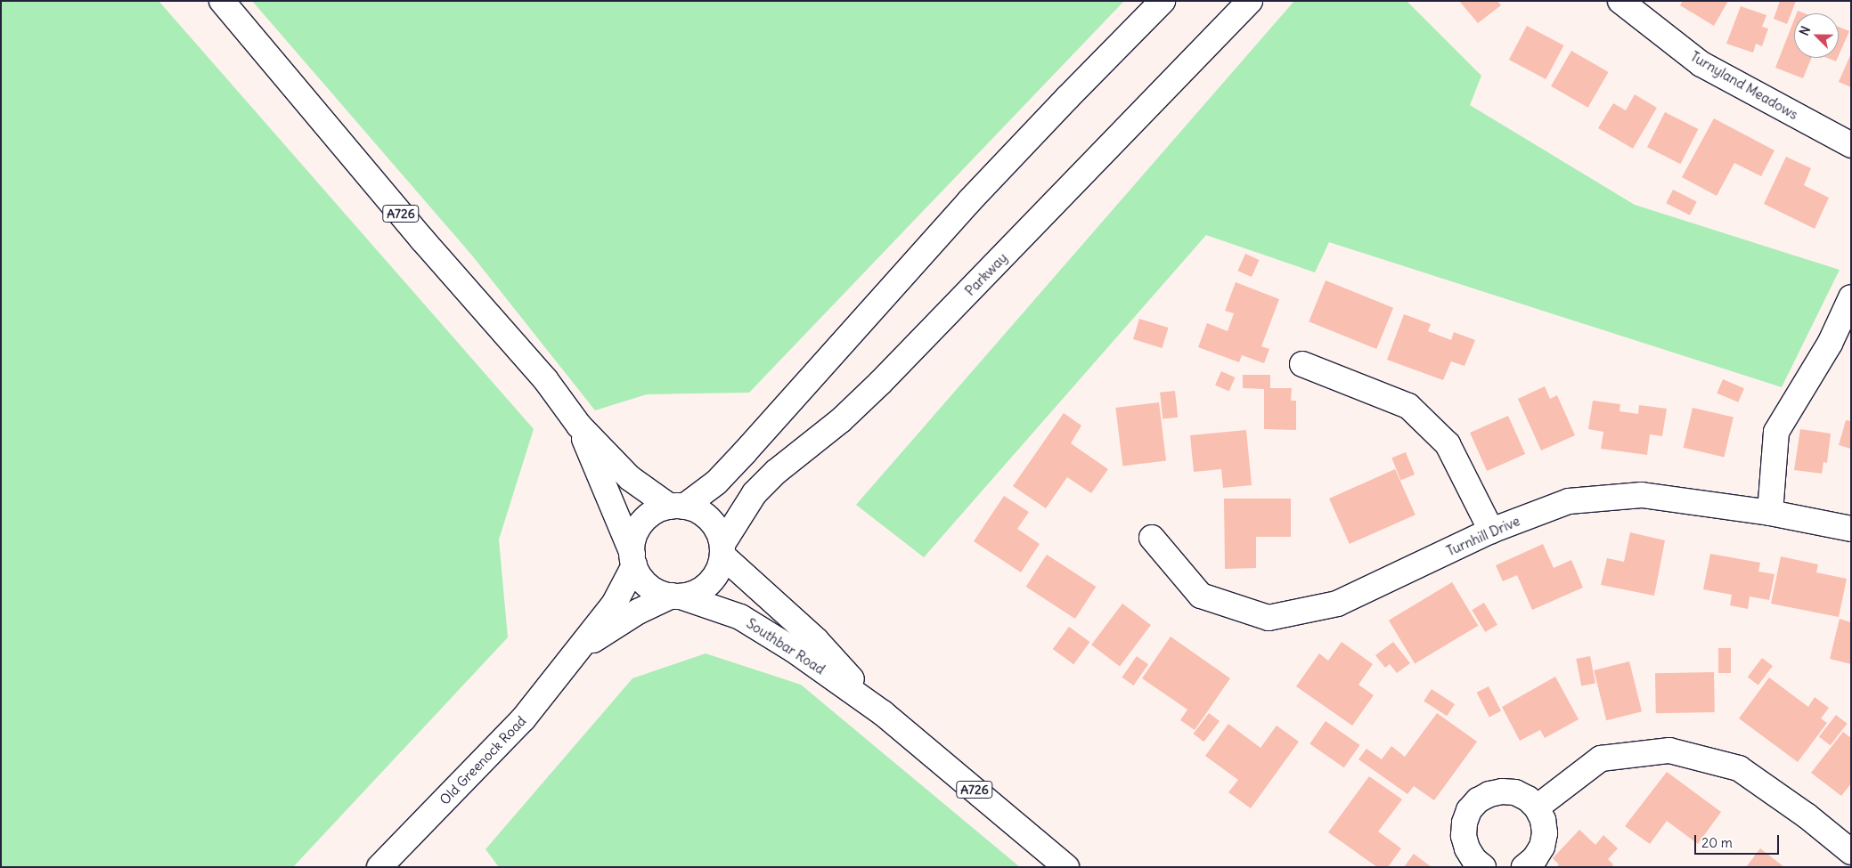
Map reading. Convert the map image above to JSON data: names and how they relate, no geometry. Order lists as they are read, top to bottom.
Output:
{
  "streets": {
    "street": [
      "Turnyland Meadows",
      "A726",
      "Parkway",
      "Turnhill Drive",
      "Southbar Road",
      "Old Greenock Road"
    ]
  },
  "crossings": [
    ["A726", "Parkway"],
    ["A726", "Southbar Road"],
    ["A726", "Old Greenock Road"],
    ["Parkway", "Southbar Road"],
    ["Parkway", "Old Greenock Road"],
    ["Southbar Road", "Old Greenock Road"]
  ],
  "scale_bar": "20 m",
  "north": "top left"
}
